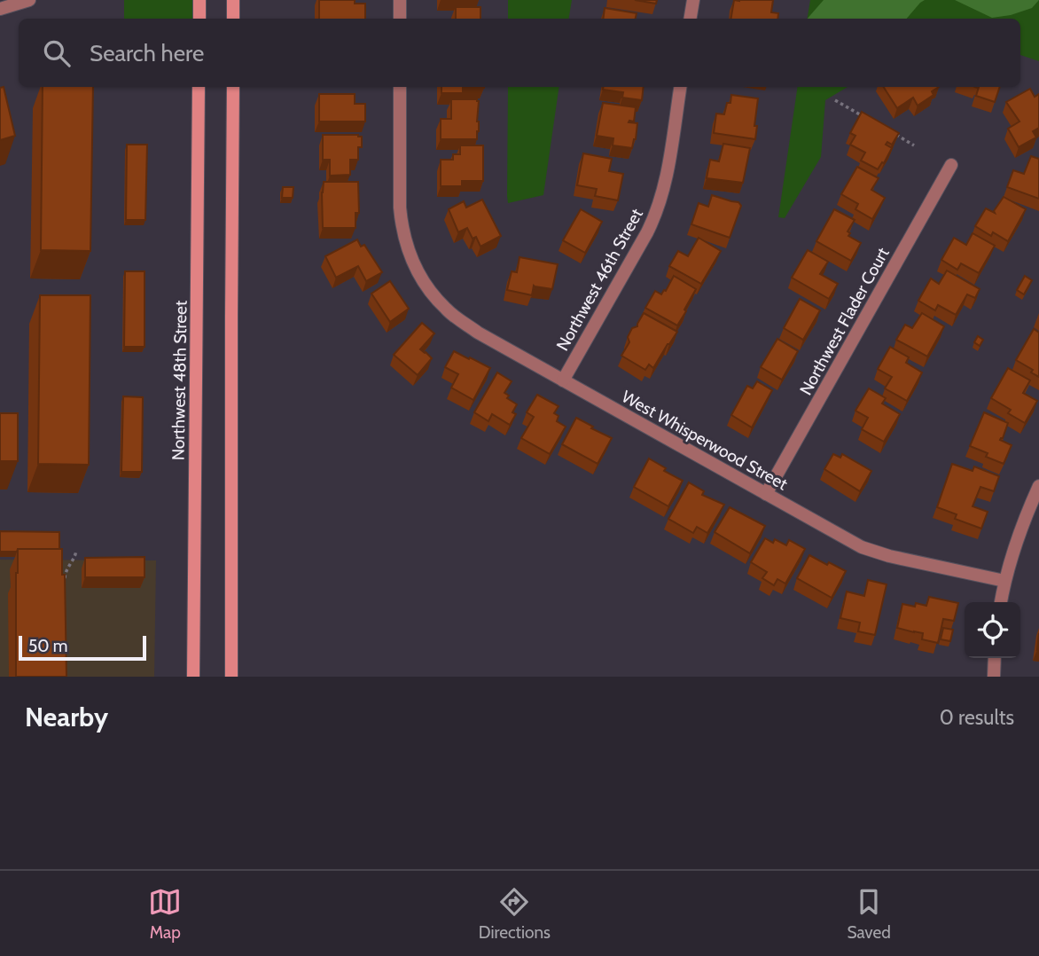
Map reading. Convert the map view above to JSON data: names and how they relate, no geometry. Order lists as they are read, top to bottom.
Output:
{
  "streets": {
    "main road": ["Northwest 48th Street"],
    "street": ["Northwest 46th Street", "Northwest Flader Court", "West Whisperwood Street"]
  },
  "crossings": [
    ["Northwest 46th Street", "West Whisperwood Street"],
    ["Northwest Flader Court", "West Whisperwood Street"]
  ],
  "scale_bar": "50 m",
  "page": {
    "search": "Search here",
    "scale": "50 m",
    "heading": ["Nearby", "0 results"],
    "nav": ["Map", "Directions", "Saved"]
  }
}
